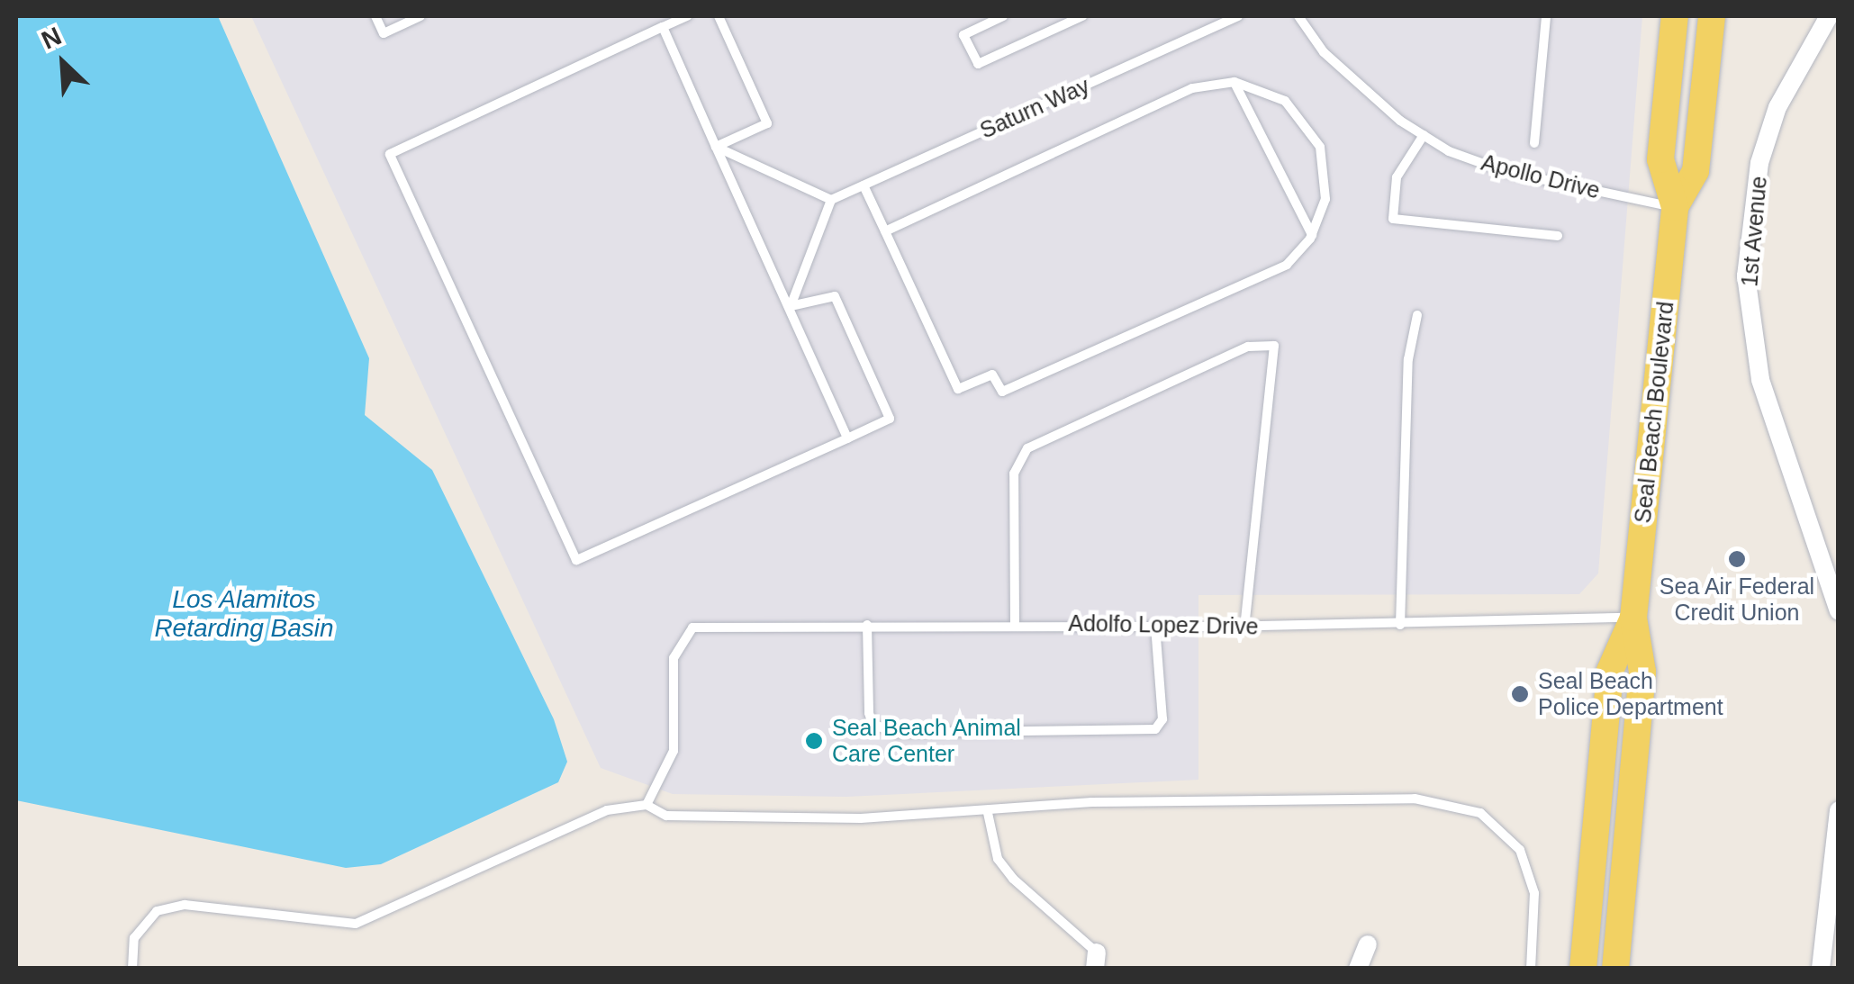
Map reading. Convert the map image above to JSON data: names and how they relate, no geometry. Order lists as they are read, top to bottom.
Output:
{
  "streets": {
    "main road": ["Seal Beach Boulevard"],
    "street": ["1st Avenue"],
    "lane": ["Saturn Way", "Apollo Drive", "Adolfo Lopez Drive"]
  },
  "crossings": [
    ["Apollo Drive", "Seal Beach Boulevard"],
    ["Seal Beach Boulevard", "Adolfo Lopez Drive"]
  ],
  "water": ["Los Alamitos Retarding Basin"],
  "places": ["Sea Air Federal Credit Union", "Seal Beach Police Department", "Seal Beach Animal Care Center"],
  "north": "top left"
}
